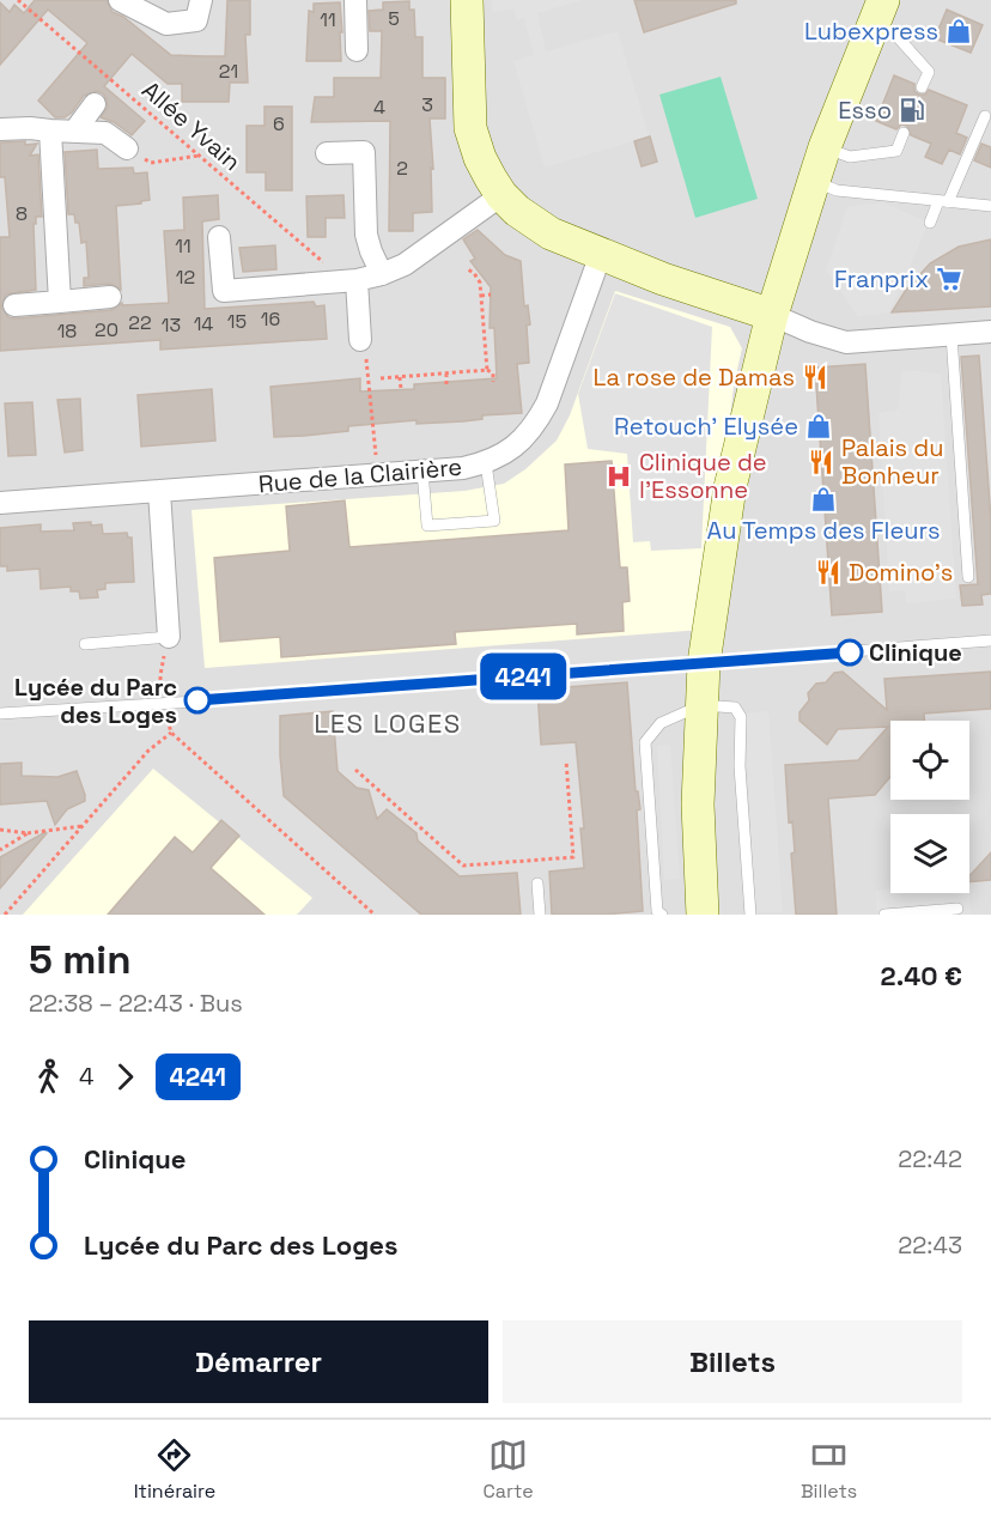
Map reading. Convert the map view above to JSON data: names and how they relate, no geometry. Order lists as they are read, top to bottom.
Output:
{
  "streets": {
    "street": ["Rue de la Clairière"],
    "path": ["Allée Yvain"]
  },
  "districts": ["LES LOGES"],
  "places": {
    "shop": ["Lubexpress", "Retouch' Elysée", "Au Temps des Fleurs"],
    "fuel station": ["Esso"],
    "supermarket": ["Franprix"],
    "restaurant": ["La rose de Damas", "Palais du Bonheur", "Domino's"],
    "hospital": ["Clinique de l'Essonne"],
    "other": ["Clinique", "Lycée du Parc des Loges"]
  },
  "lines": ["bus line 4241"],
  "house_numbers": [
    "5",
    "11",
    "21",
    "3",
    "4",
    "6",
    "2",
    "8",
    "11",
    "12",
    "16",
    "15",
    "22",
    "14",
    "13",
    "20",
    "18"
  ],
  "page": {
    "on_map": "4241",
    "heading": ["5 min", "22:38 – 22:43 · Bus", "2.40 €"],
    "legs": ["4", "4241"],
    "list": [
      {
        "name": "Clinique",
        "value": "22:42"
      },
      {
        "name": "Lycée du Parc des Loges",
        "value": "22:43"
      }
    ],
    "buttons": ["Démarrer", "Billets"],
    "tabs": ["Itinéraire", "Carte", "Billets"]
  }
}
